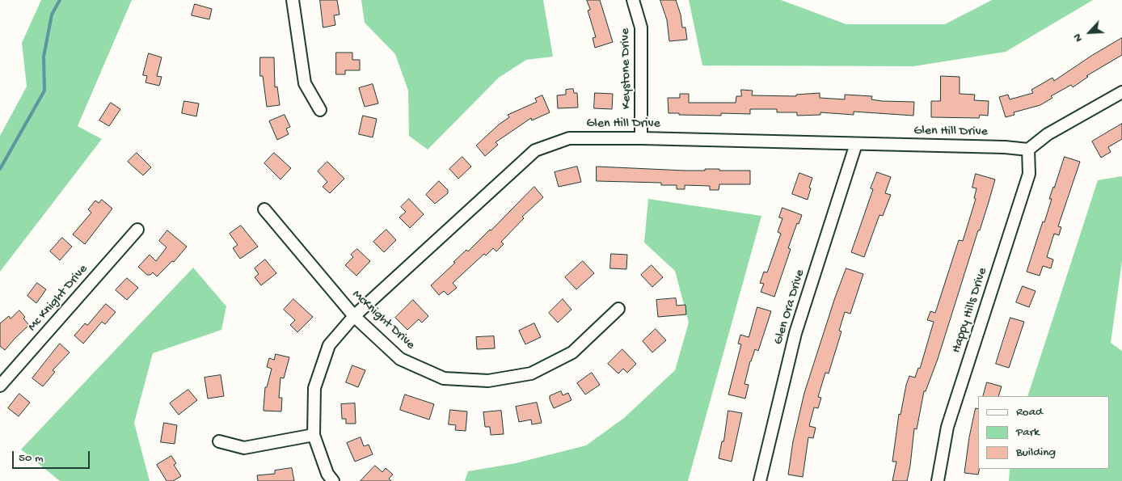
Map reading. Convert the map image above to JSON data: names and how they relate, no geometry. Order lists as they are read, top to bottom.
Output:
{
  "streets": {
    "street": [
      "Keystone Drive",
      "Glen Hill Drive",
      "Mc Knight Drive",
      "Glen Ora Drive",
      "Happy Hills Drive",
      "McKnight Drive"
    ]
  },
  "crossings": [
    ["Keystone Drive", "Glen Hill Drive"],
    ["Glen Hill Drive", "Glen Ora Drive"],
    ["Glen Hill Drive", "Happy Hills Drive"],
    ["Glen Hill Drive", "McKnight Drive"]
  ],
  "legend": ["Road", "Park", "Building"],
  "scale_bar": "50 m",
  "north": "bottom left"
}
